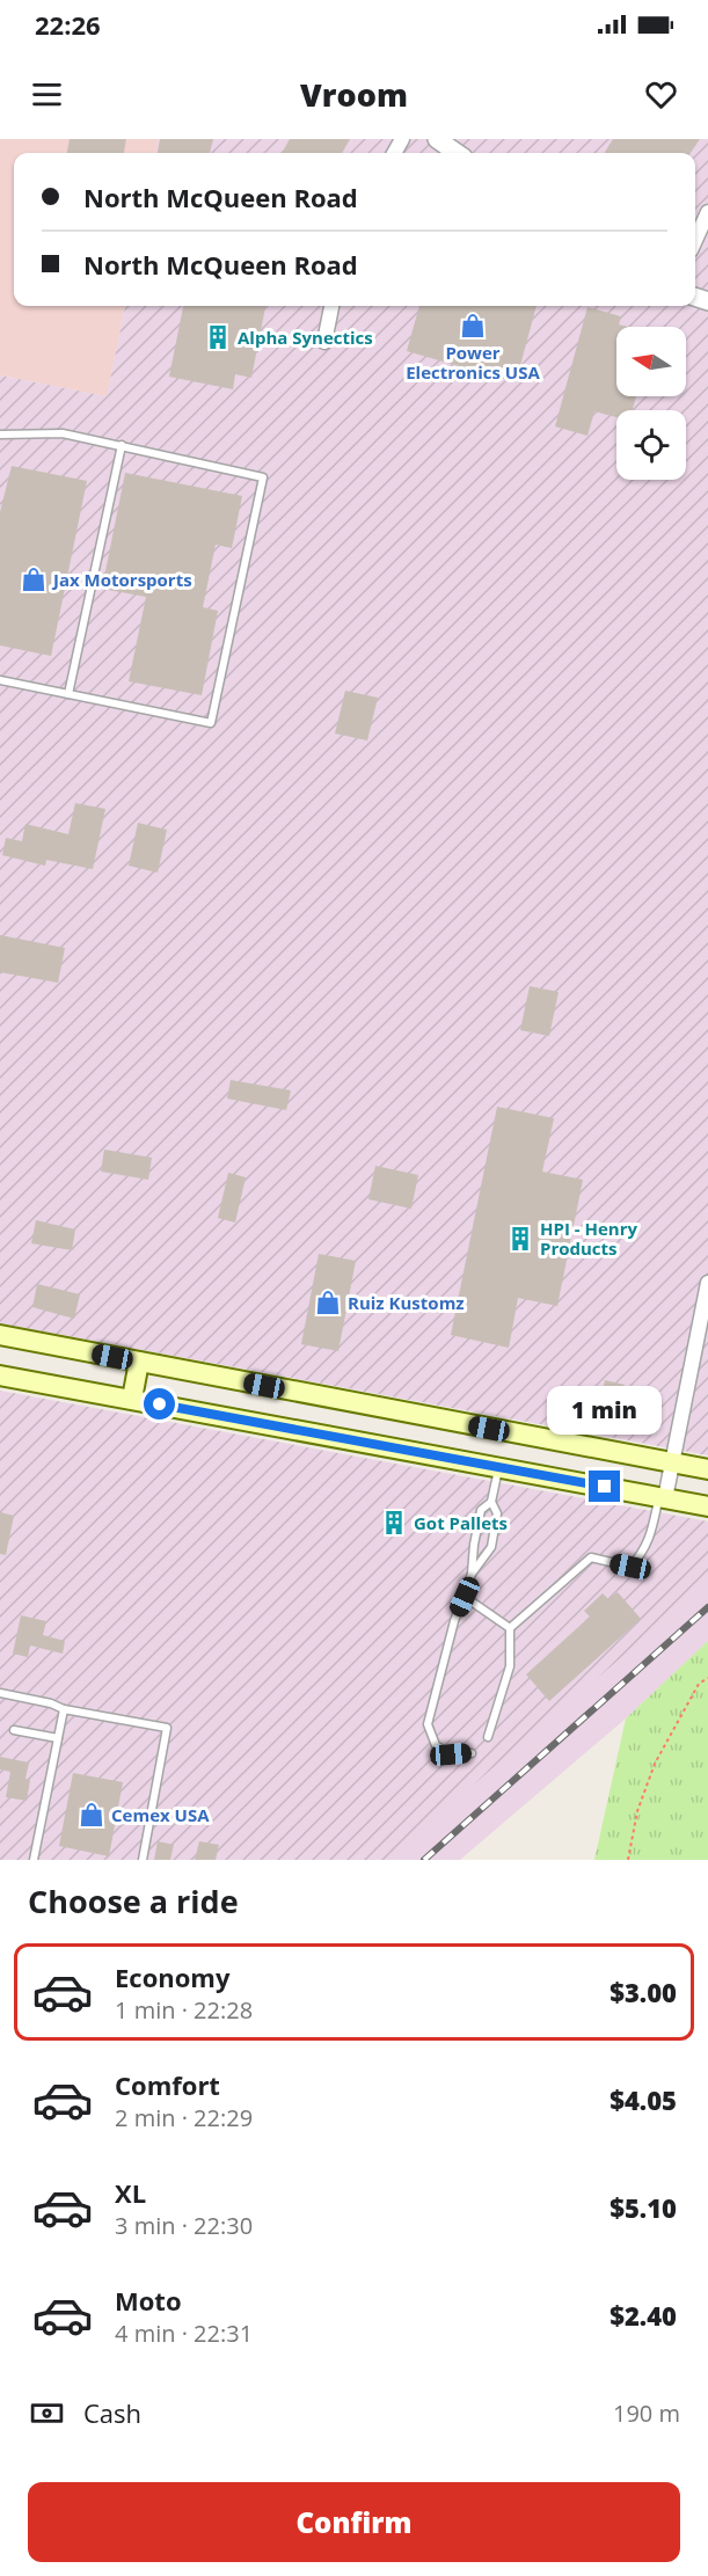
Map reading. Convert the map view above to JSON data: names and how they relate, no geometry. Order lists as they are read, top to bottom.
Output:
{
  "places": {
    "shop": [
      "Power Electronics USA",
      "Jax Motorsports",
      "Ruiz Kustomz",
      "Cemex USA"
    ],
    "building": ["Alpha Synectics", "HPI - Henry Products", "Got Pallets"]
  },
  "north": "left",
  "page": {
    "status": "22:26",
    "header": "Vroom",
    "banner": ["North McQueen Road", "North McQueen Road"],
    "bubble": "1 min",
    "heading": "Choose a ride",
    "list": [
      {
        "name": "Economy",
        "note": "1 min · 22:28",
        "value": "$3.00"
      },
      {
        "name": "Comfort",
        "note": "2 min · 22:29",
        "value": "$4.05"
      },
      {
        "name": "XL",
        "note": "3 min · 22:30",
        "value": "$5.10"
      },
      {
        "name": "Moto",
        "note": "4 min · 22:31",
        "value": "$2.40"
      }
    ],
    "pay": ["Cash", "190 m"],
    "buttons": "Confirm"
  }
}
